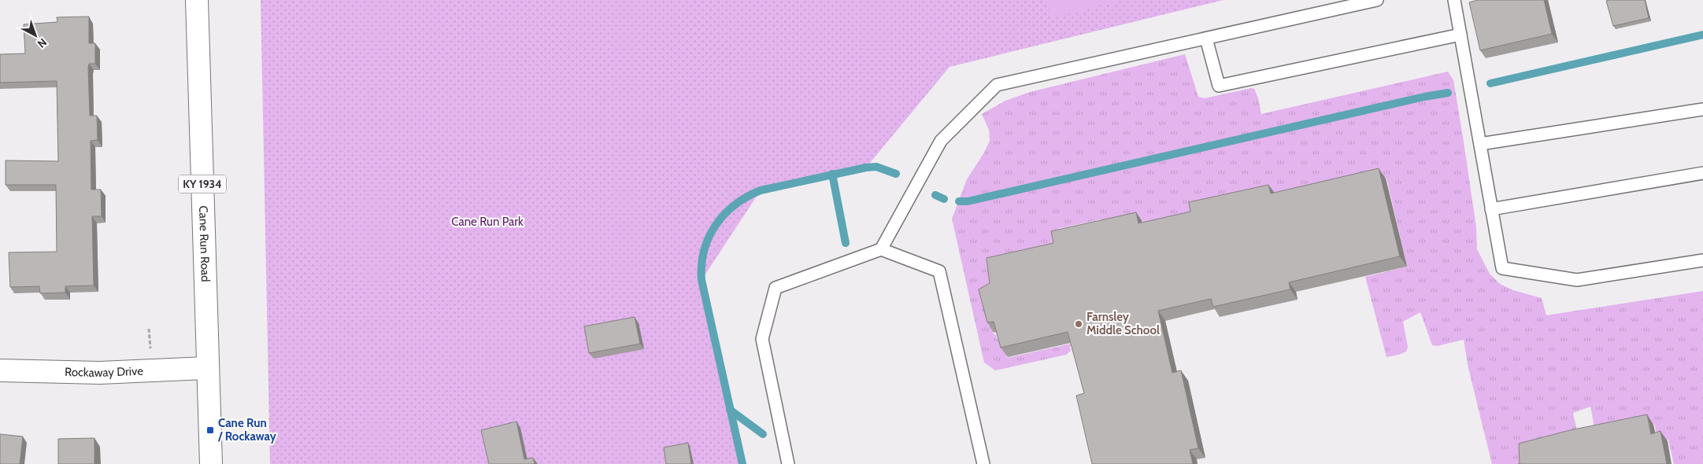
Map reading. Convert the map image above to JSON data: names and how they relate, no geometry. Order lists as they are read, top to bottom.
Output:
{
  "streets": {
    "main road": ["KY 1934", "Cane Run Road", "Rockaway Drive"]
  },
  "crossings": [
    ["Cane Run Road", "Rockaway Drive"]
  ],
  "parks": ["Cane Run Park"],
  "places": {
    "other": ["Farnsley Middle School"],
    "transit": ["Cane Run / Rockaway"]
  },
  "north": "bottom right"
}
